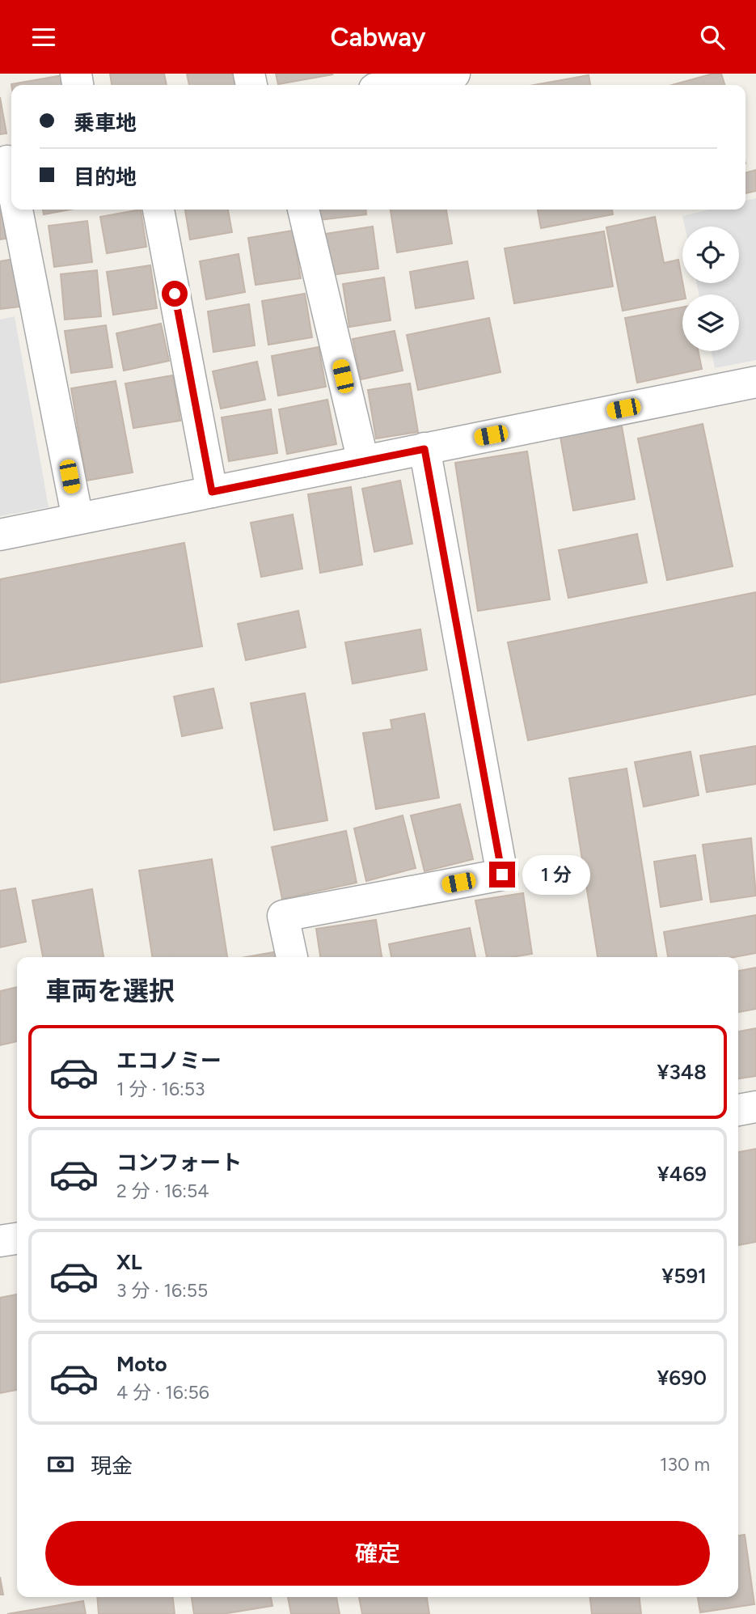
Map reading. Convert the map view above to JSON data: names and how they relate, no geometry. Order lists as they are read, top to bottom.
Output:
{
  "page": {
    "header": "Cabway",
    "banner": ["乗車地", "目的地"],
    "bubble": "1 分",
    "heading": "車両を選択",
    "list": [
      {
        "name": "エコノミー",
        "note": "1 分 · 16:53",
        "value": "¥348"
      },
      {
        "name": "コンフォート",
        "note": "2 分 · 16:54",
        "value": "¥469"
      },
      {
        "name": "XL",
        "note": "3 分 · 16:55",
        "value": "¥591"
      },
      {
        "name": "Moto",
        "note": "4 分 · 16:56",
        "value": "¥690"
      }
    ],
    "pay": ["現金", "130 m"],
    "buttons": "確定"
  }
}
